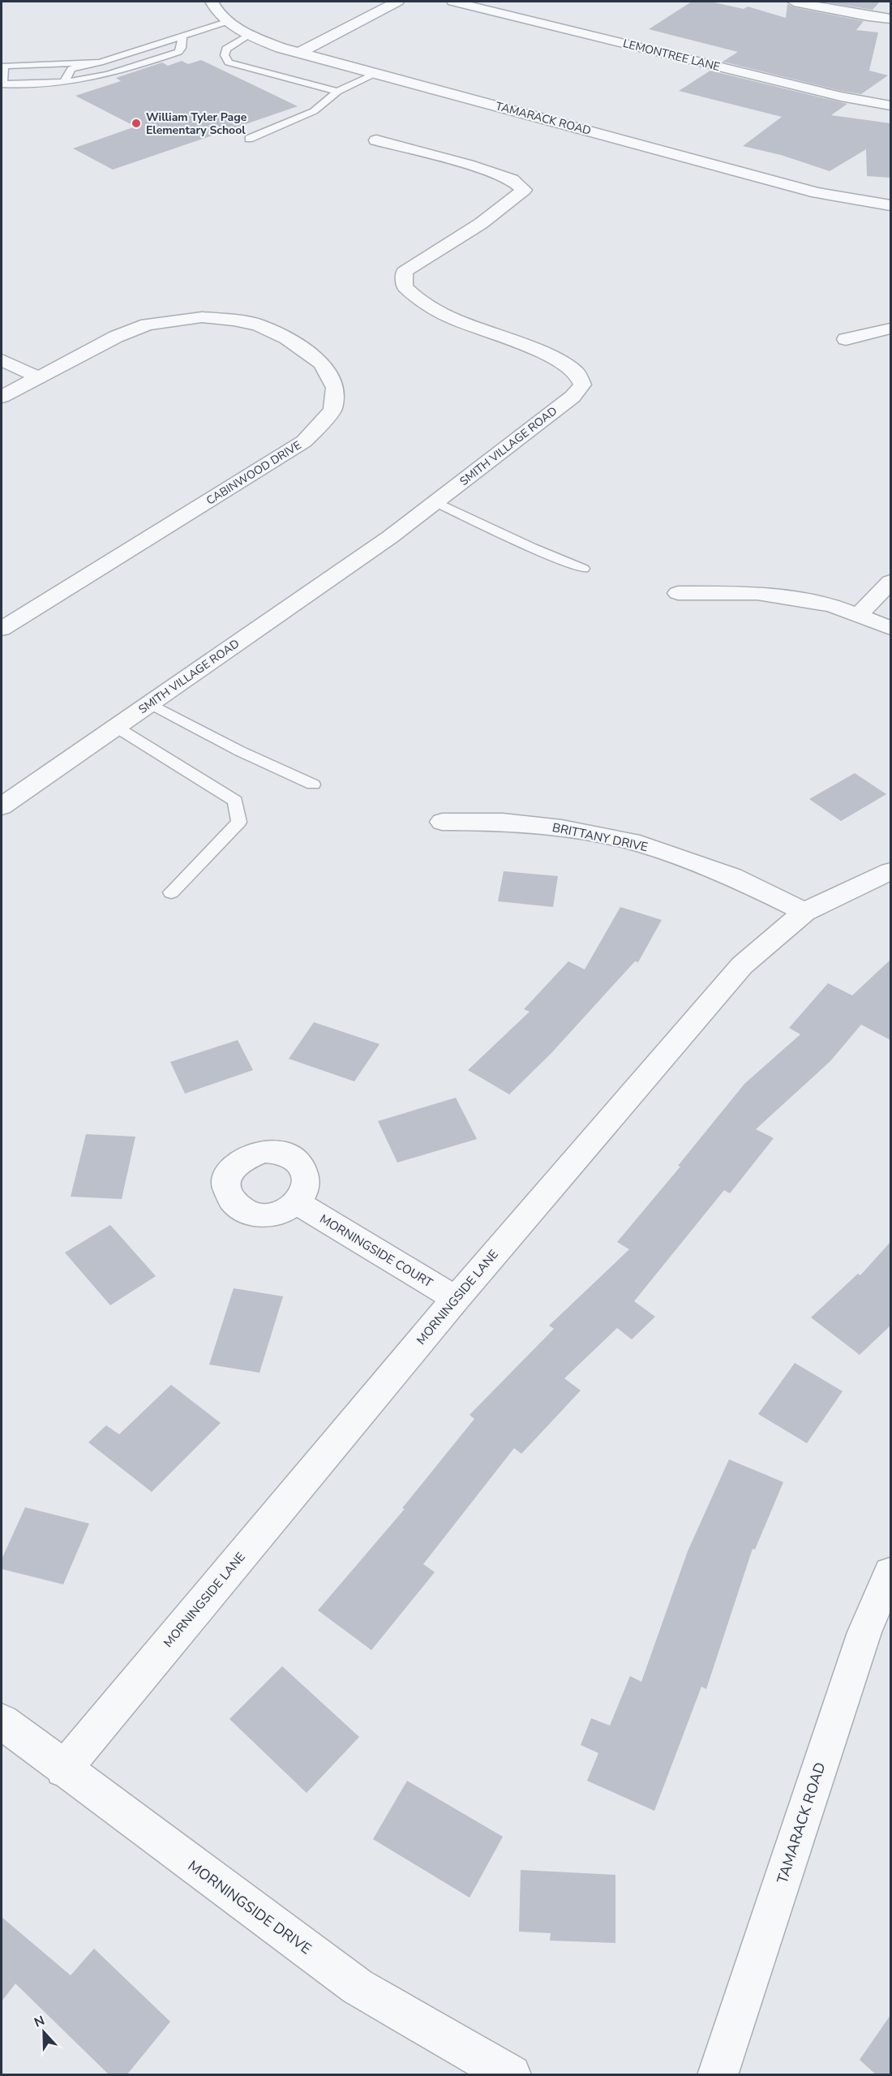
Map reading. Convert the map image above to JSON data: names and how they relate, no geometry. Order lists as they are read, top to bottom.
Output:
{
  "streets": {
    "street": [
      "LEMONTREE LANE",
      "TAMARACK ROAD",
      "SMITH VILLAGE ROAD",
      "CABINWOOD DRIVE",
      "BRITTANY DRIVE",
      "MORNINGSIDE COURT",
      "MORNINGSIDE LANE",
      "MORNINGSIDE DRIVE"
    ]
  },
  "crossings": [
    ["BRITTANY DRIVE", "MORNINGSIDE LANE"],
    ["MORNINGSIDE COURT", "MORNINGSIDE LANE"],
    ["MORNINGSIDE LANE", "MORNINGSIDE DRIVE"]
  ],
  "places": ["William Tyler Page Elementary School"],
  "north": "top"
}
